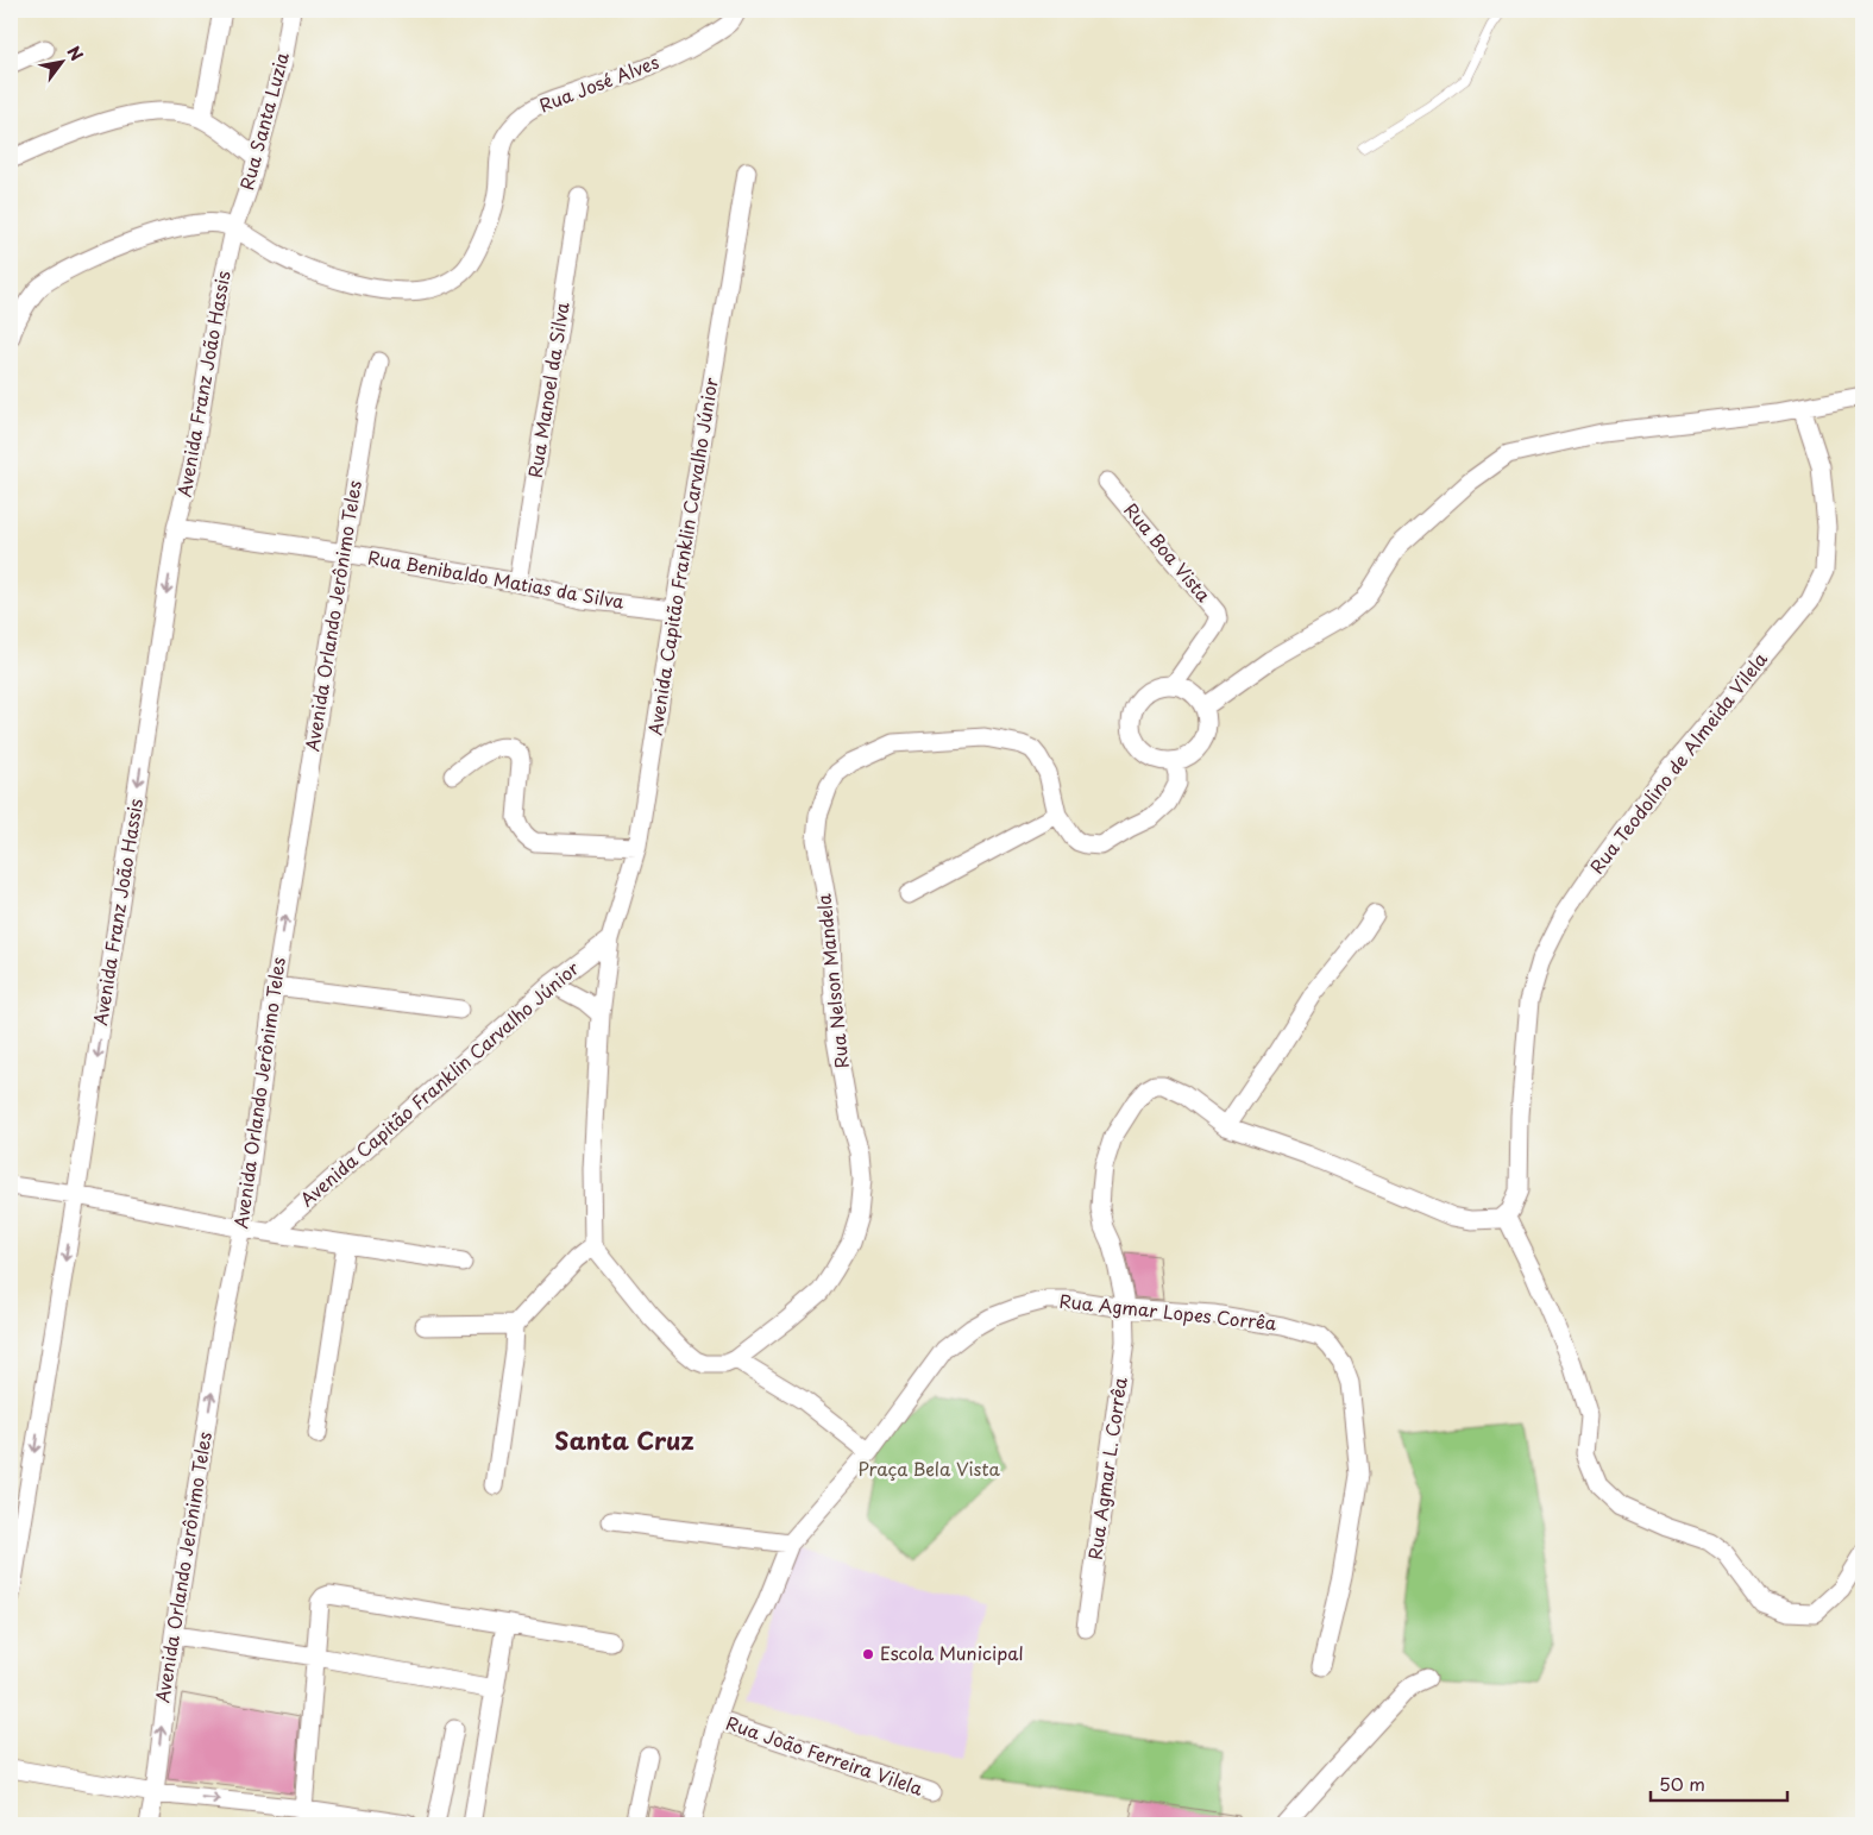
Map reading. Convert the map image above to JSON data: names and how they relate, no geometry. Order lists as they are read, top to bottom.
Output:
{
  "streets": {
    "street": [
      "Rua José Alves",
      "Rua Santa Luzia",
      "Avenida Franz João Hassis",
      "Rua Manoel da Silva",
      "Rua Boa Vista",
      "Avenida Capitão Franklin Carvalho Júnior",
      "Rua Benibaldo Matias da Silva",
      "Avenida Orlando Jerônimo Teles",
      "Rua Teodolino de Almeida Vilela",
      "Rua Nelson Mandela",
      "Rua Agmar Lopes Corrêa",
      "Rua Agmar L. Corrêa",
      "Rua João Ferreira Vilela"
    ]
  },
  "crossings": [
    ["Rua José Alves", "Rua Santa Luzia"],
    ["Rua José Alves", "Avenida Franz João Hassis"],
    ["Rua Santa Luzia", "Avenida Franz João Hassis"],
    ["Avenida Franz João Hassis", "Rua Benibaldo Matias da Silva"],
    ["Rua Manoel da Silva", "Rua Benibaldo Matias da Silva"],
    ["Rua Boa Vista", "Rua Nelson Mandela"],
    ["Avenida Capitão Franklin Carvalho Júnior", "Rua Benibaldo Matias da Silva"],
    ["Rua Benibaldo Matias da Silva", "Avenida Orlando Jerônimo Teles"],
    ["Rua Agmar Lopes Corrêa", "Rua Agmar L. Corrêa"],
    ["Rua Agmar Lopes Corrêa", "Rua João Ferreira Vilela"]
  ],
  "one_way": ["Avenida Franz João Hassis"],
  "districts": ["Santa Cruz"],
  "parks": ["Praça Bela Vista"],
  "places": ["Escola Municipal"],
  "scale_bar": "50 m",
  "north": "top right"
}
